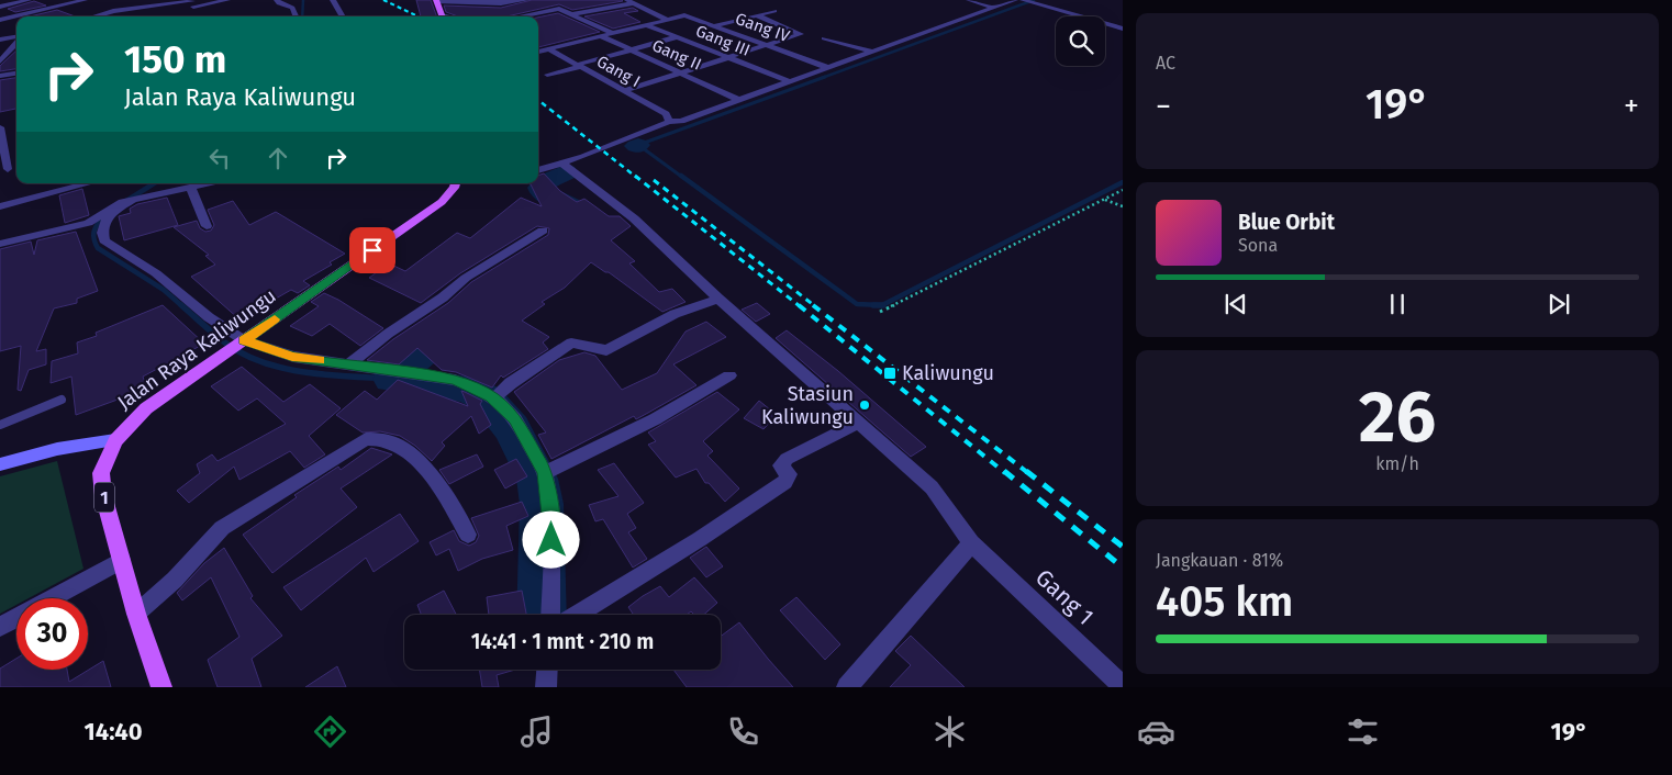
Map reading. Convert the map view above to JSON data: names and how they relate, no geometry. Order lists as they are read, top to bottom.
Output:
{
  "streets": {
    "main road": ["Jalan Raya Kaliwungu", "1"],
    "street": [
      "Gang IV",
      "Gang III",
      "Gang II",
      "Gang I",
      "Gang 1"
    ]
  },
  "places": {
    "transit": ["Kaliwungu"],
    "other": ["Stasiun Kaliwungu"]
  },
  "page": {
    "tile": [
      "AC",
      ["26", "km/h"],
      ["Jangkauan · 81%", "405 km"]
    ],
    "turn": ["150 m", "Jalan Raya Kaliwungu"],
    "heat": ["−", "19°", "+"],
    "song": ["Blue Orbit", "Sona"],
    "limit": "30",
    "trip": "14:41 · 1 mnt · 210 m",
    "tabs": ["14:40", "19°"]
  }
}
